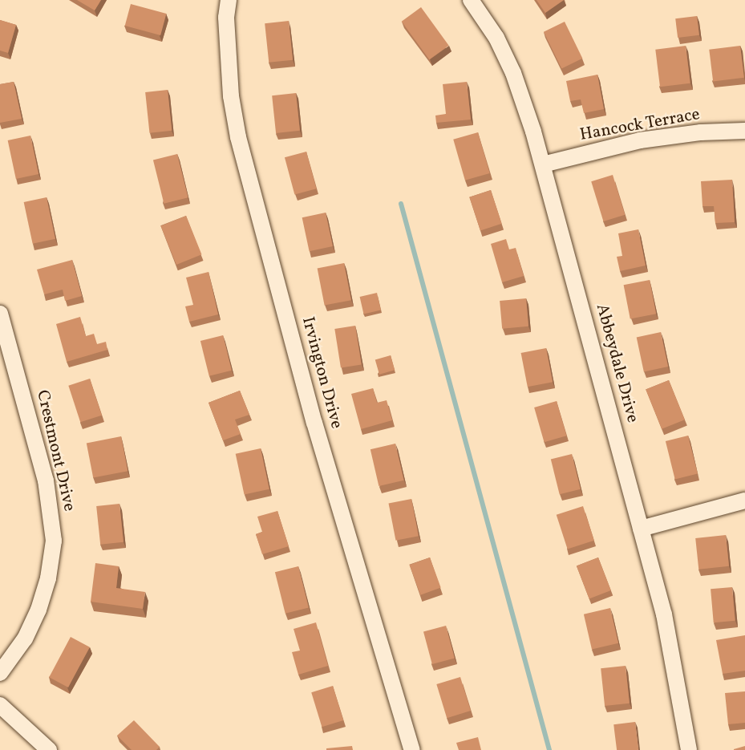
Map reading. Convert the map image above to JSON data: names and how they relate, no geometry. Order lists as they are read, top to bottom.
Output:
{
  "streets": {
    "street": [
      "Hancock Terrace",
      "Abbeydale Drive",
      "Irvington Drive",
      "Crestmont Drive"
    ]
  },
  "crossings": [
    ["Hancock Terrace", "Abbeydale Drive"]
  ]
}
